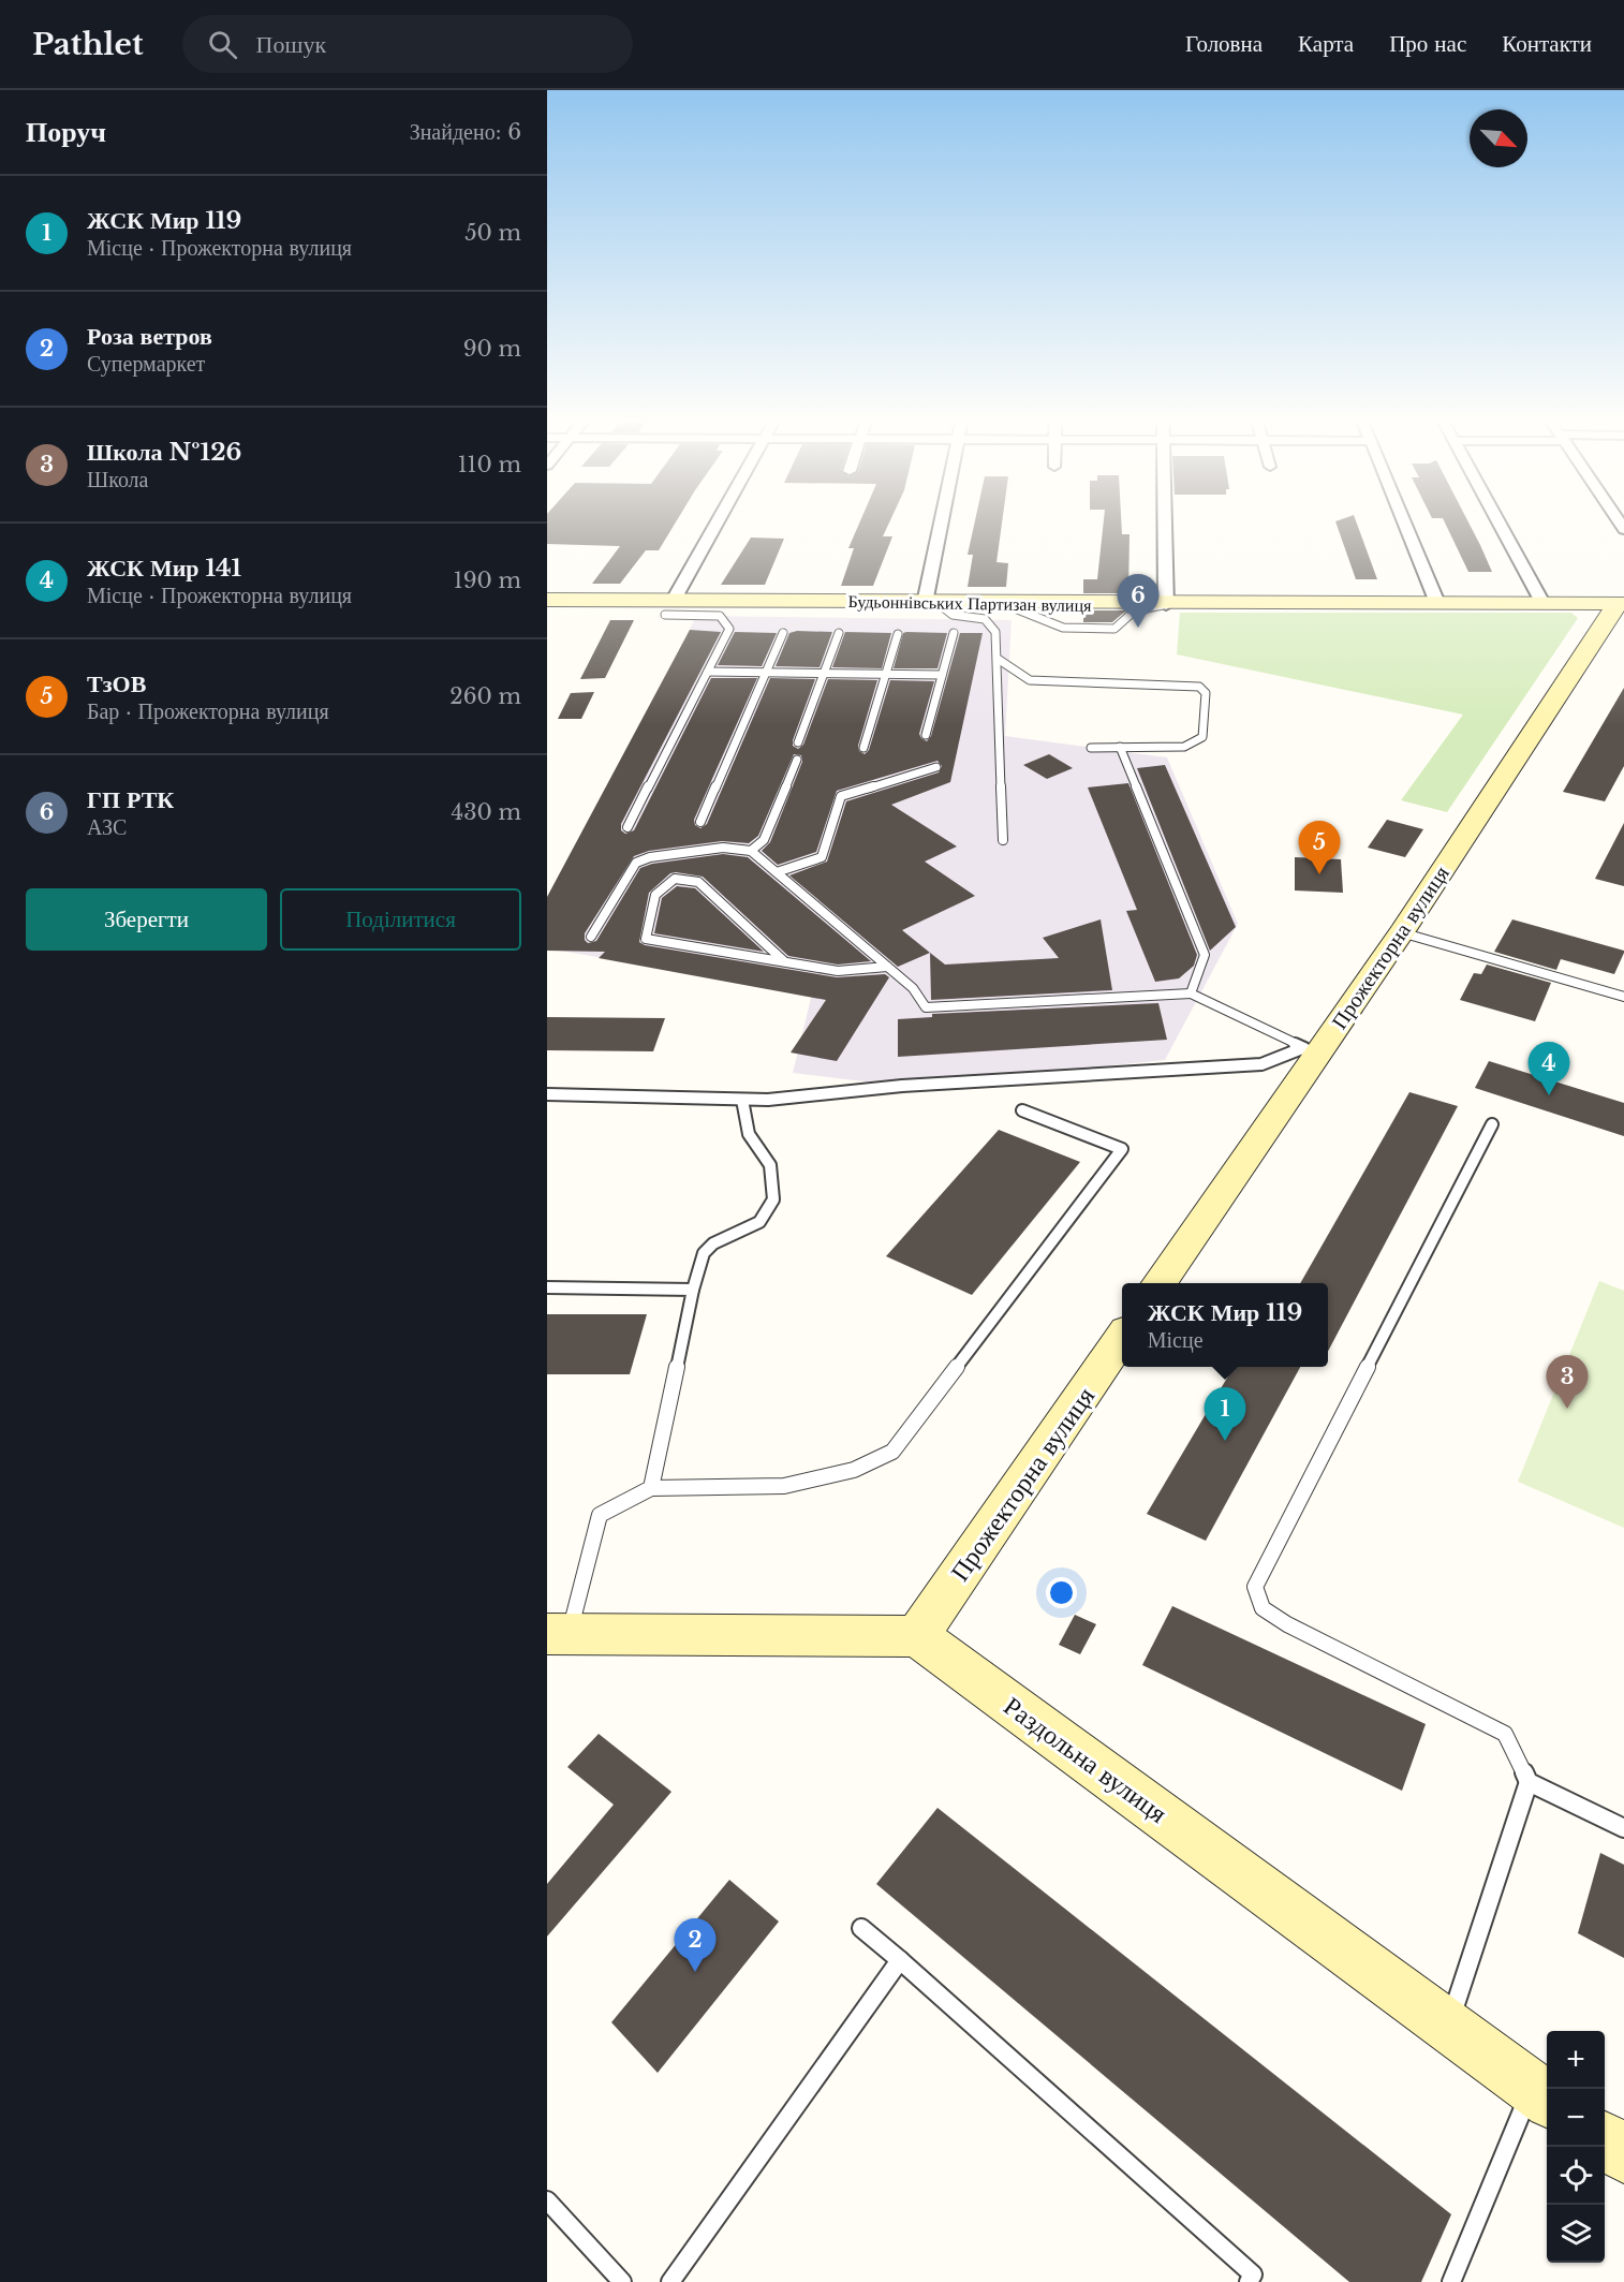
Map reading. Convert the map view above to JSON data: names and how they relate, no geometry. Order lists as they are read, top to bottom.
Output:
{
  "streets": {
    "street": ["Будьоннівських Партизан вулиця", "Прожекторна вулиця", "Раздольна вулиця"]
  },
  "crossings": [
    ["Будьоннівських Партизан вулиця", "Прожекторна вулиця"],
    ["Прожекторна вулиця", "Раздольна вулиця"]
  ],
  "north": "bottom right",
  "page": {
    "header": "Pathlet",
    "search": "Пошук",
    "nav": [
      "Головна",
      "Карта",
      "Про нас",
      "Контакти"
    ],
    "heading": ["Поруч", "Знайдено: 6"],
    "list": [
      {
        "mark": "1",
        "name": "ЖСК Мир 119",
        "note": "Місце · Прожекторна вулиця",
        "value": "50 m"
      },
      {
        "mark": "2",
        "name": "Роза ветров",
        "note": "Супермаркет",
        "value": "90 m"
      },
      {
        "mark": "3",
        "name": "Школа №126",
        "note": "Школа",
        "value": "110 m"
      },
      {
        "mark": "4",
        "name": "ЖСК Мир 141",
        "note": "Місце · Прожекторна вулиця",
        "value": "190 m"
      },
      {
        "mark": "5",
        "name": "ТзОВ",
        "note": "Бар · Прожекторна вулиця",
        "value": "260 m"
      },
      {
        "mark": "6",
        "name": "ГП РТК",
        "note": "АЗС",
        "value": "430 m"
      }
    ],
    "pins": [
      "6",
      "5",
      "4",
      "3",
      "1",
      "2"
    ],
    "buttons": ["Зберегти", "Поділитися"],
    "popup": ["ЖСК Мир 119", "Місце"],
    "map_buttons": ["+", "−"]
  }
}
